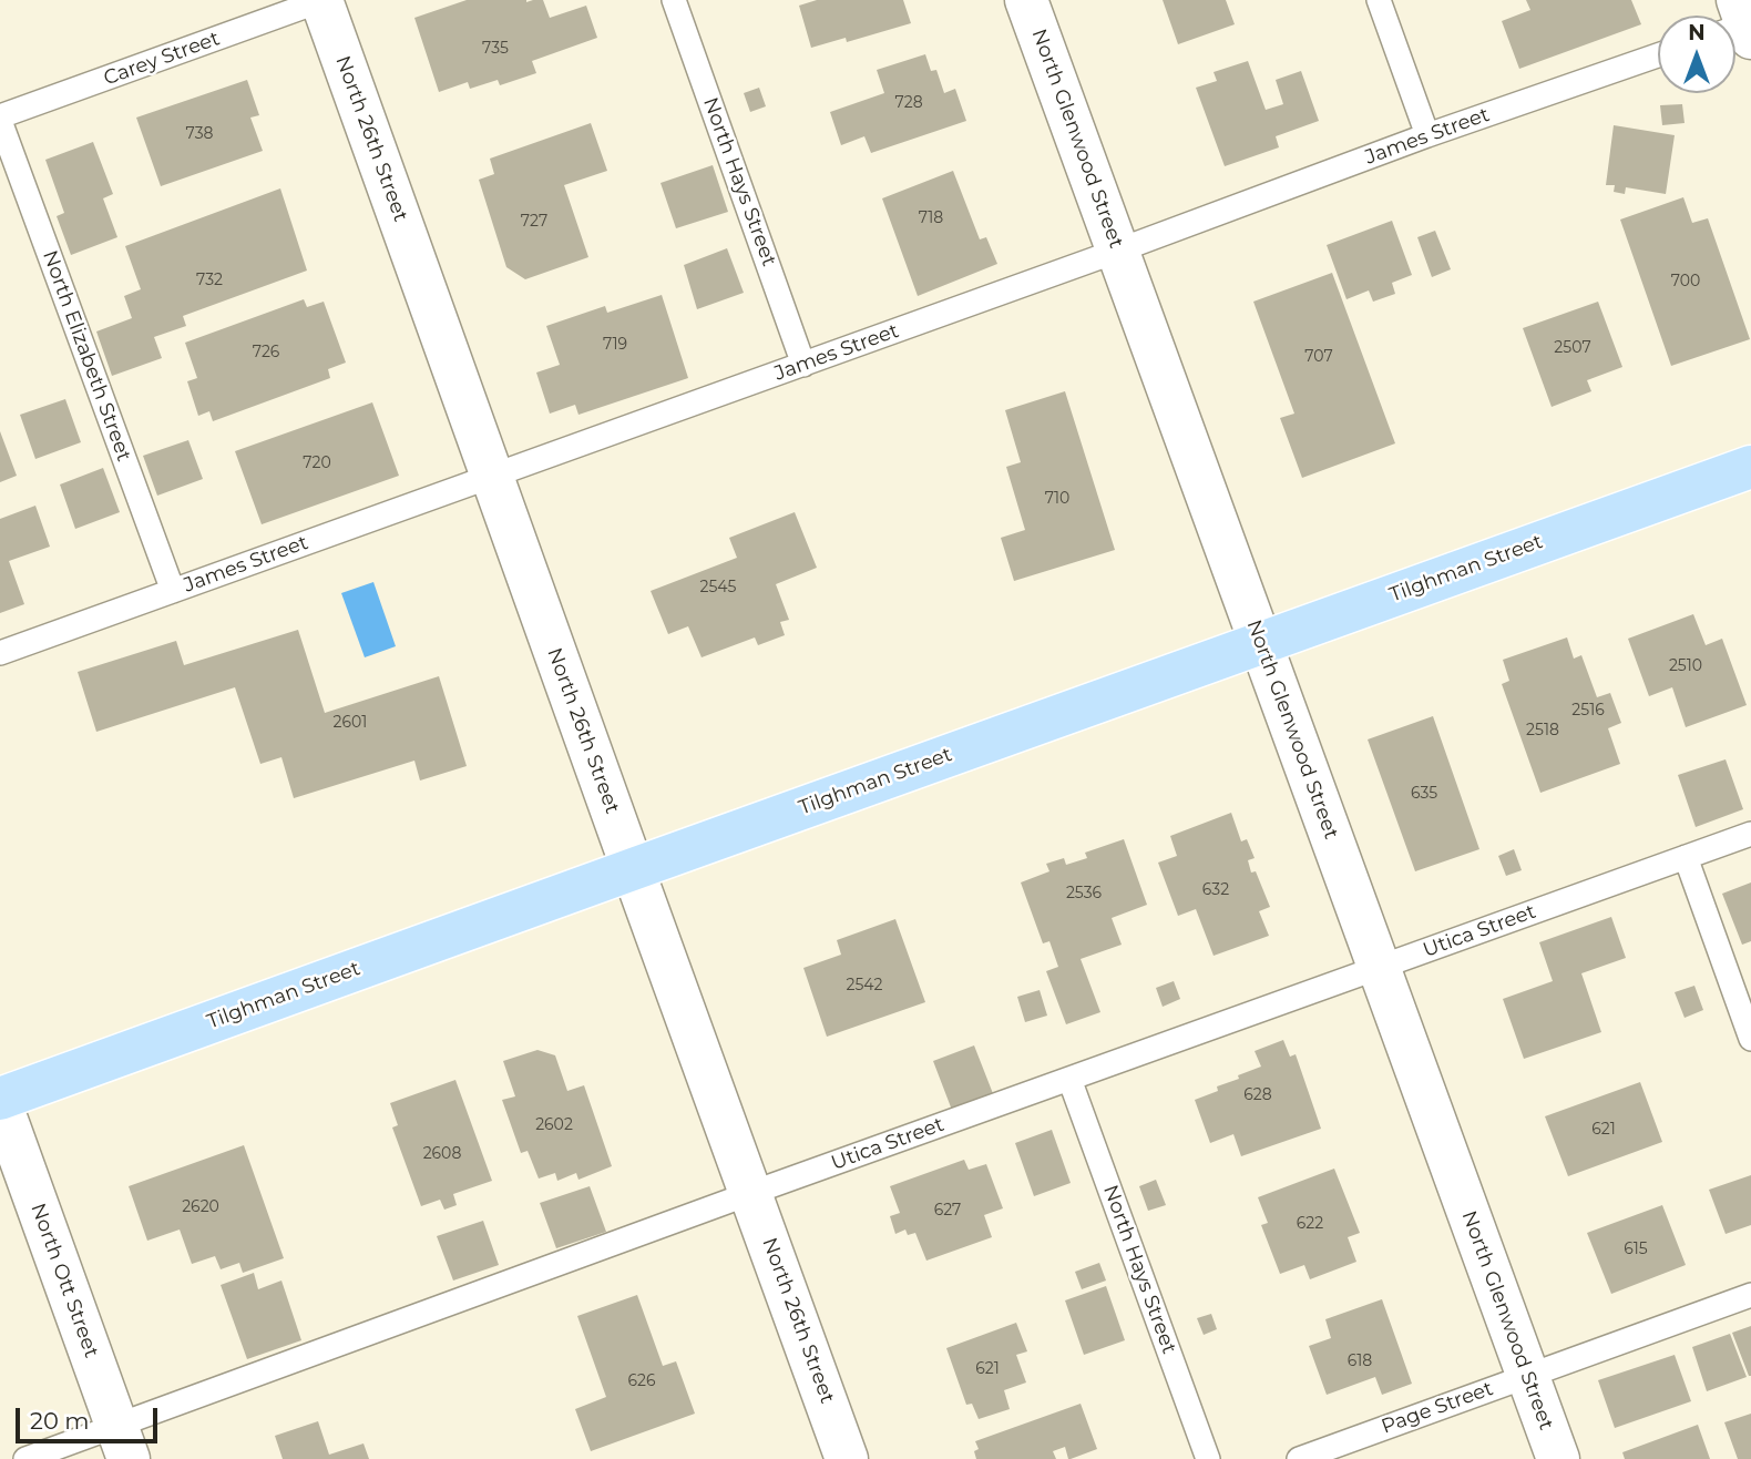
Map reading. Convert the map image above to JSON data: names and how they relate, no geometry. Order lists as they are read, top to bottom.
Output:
{
  "streets": {
    "main road": ["Tilghman Street"],
    "street": ["North 26th Street", "North Glenwood Street", "North Ott Street"],
    "lane": [
      "Carey Street",
      "James Street",
      "North Hays Street",
      "North Elizabeth Street",
      "Utica Street",
      "Page Street"
    ]
  },
  "crossings": [
    ["Carey Street", "North 26th Street"],
    ["Carey Street", "North Elizabeth Street"],
    ["James Street", "North 26th Street"],
    ["James Street", "North Glenwood Street"],
    ["James Street", "North Hays Street"],
    ["James Street", "North Elizabeth Street"],
    ["North 26th Street", "Tilghman Street"],
    ["North 26th Street", "Utica Street"],
    ["North Glenwood Street", "Tilghman Street"],
    ["North Glenwood Street", "Utica Street"],
    ["North Glenwood Street", "Page Street"],
    ["North Hays Street", "Utica Street"],
    ["Tilghman Street", "North Ott Street"],
    ["Utica Street", "North Ott Street"]
  ],
  "house_numbers": [
    "735",
    "728",
    "738",
    "718",
    "727",
    "732",
    "700",
    "719",
    "2507",
    "726",
    "707",
    "720",
    "710",
    "2545",
    "2510",
    "2516",
    "2601",
    "2518",
    "635",
    "632",
    "2536",
    "2542",
    "628",
    "2602",
    "621",
    "2608",
    "2620",
    "627",
    "622",
    "615",
    "618",
    "621",
    "626"
  ],
  "scale_bar": "20 m",
  "north": "top"
}
